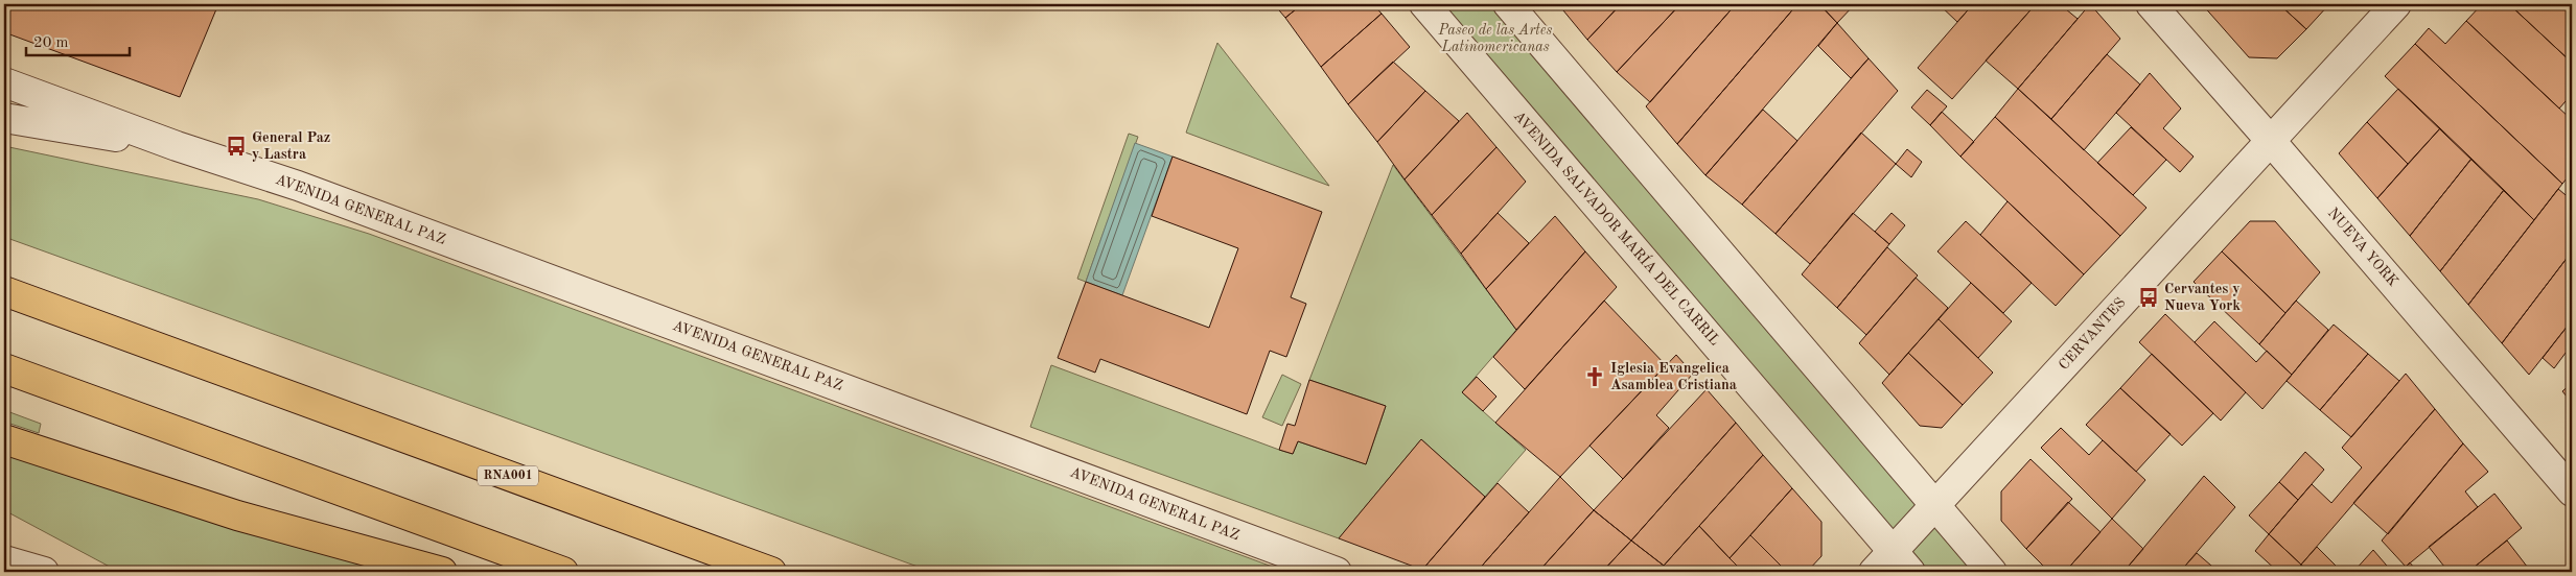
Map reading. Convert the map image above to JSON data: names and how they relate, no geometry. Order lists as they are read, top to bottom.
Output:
{
  "streets": {
    "highway": ["RNA001"],
    "street": [
      "AVENIDA GENERAL PAZ",
      "AVENIDA SALVADOR MARÍA DEL CARRIL",
      "NUEVA YORK",
      "CERVANTES"
    ]
  },
  "crossings": [
    ["AVENIDA SALVADOR MARÍA DEL CARRIL", "CERVANTES"],
    ["NUEVA YORK", "CERVANTES"]
  ],
  "parks": ["Paseo de las Artes Latinomericanas"],
  "places": {
    "bus stop": ["General Paz y Lastra", "Cervantes y Nueva York"],
    "church": ["Iglesia Evangelica Asamblea Cristiana"]
  },
  "scale_bar": "20 m"
}
